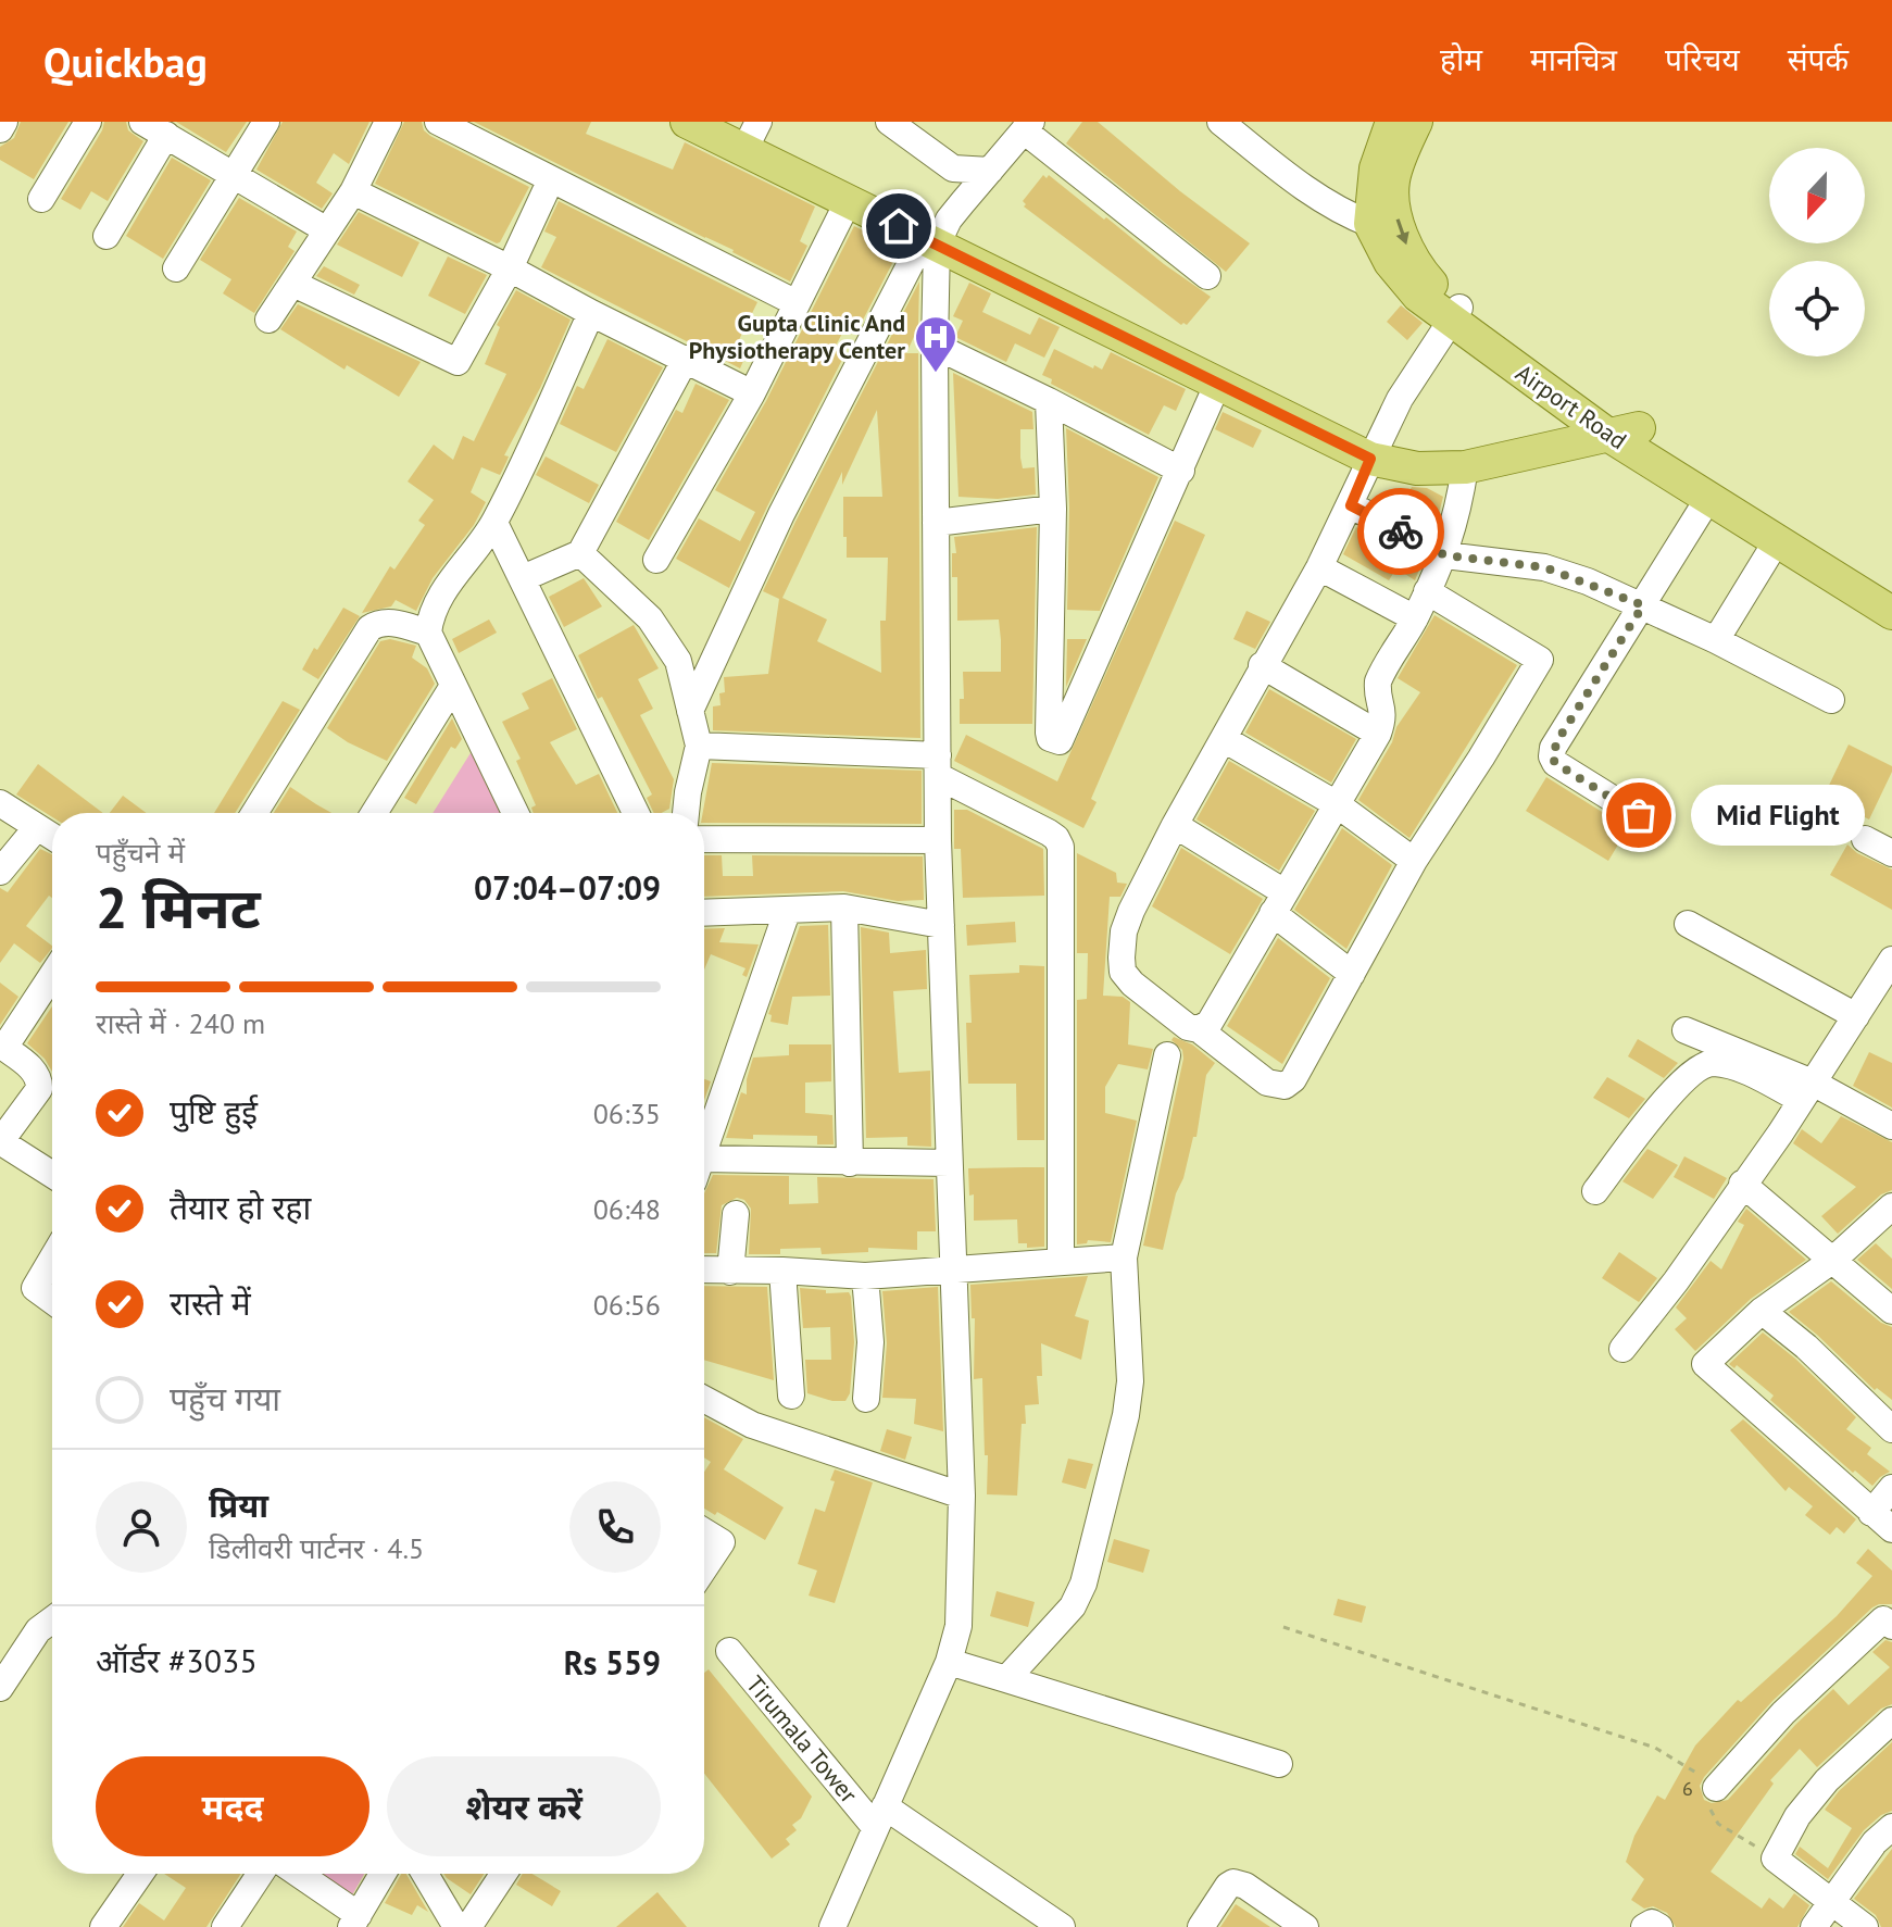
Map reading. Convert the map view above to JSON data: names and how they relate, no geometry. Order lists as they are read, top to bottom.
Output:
{
  "streets": {
    "main road": ["Airport Road"],
    "street": ["Tirumala Tower"]
  },
  "places": {
    "hospital": ["Gupta Clinic And Physiotherapy Center"],
    "other": ["Mid Flight"]
  },
  "house_numbers": ["6"],
  "north": "bottom",
  "page": {
    "header": "Quickbag",
    "nav": [
      "होम",
      "मानचित्र",
      "परिचय",
      "संपर्क"
    ],
    "bubble": "Mid Flight",
    "heading": ["2 मिनट", "पहुँचने में", "07:04–07:09"],
    "panel": [
      "प्रिया",
      "डिलीवरी पार्टनर · 4.5",
      "ऑर्डर #3035",
      "Rs 559"
    ],
    "bar": "रास्ते में · 240 m",
    "list": [
      ["पुष्टि हुई", "06:35"],
      ["तैयार हो रहा", "06:48"],
      ["रास्ते में", "06:56"],
      "पहुँच गया"
    ],
    "buttons": ["मदद", "शेयर करें"]
  }
}
